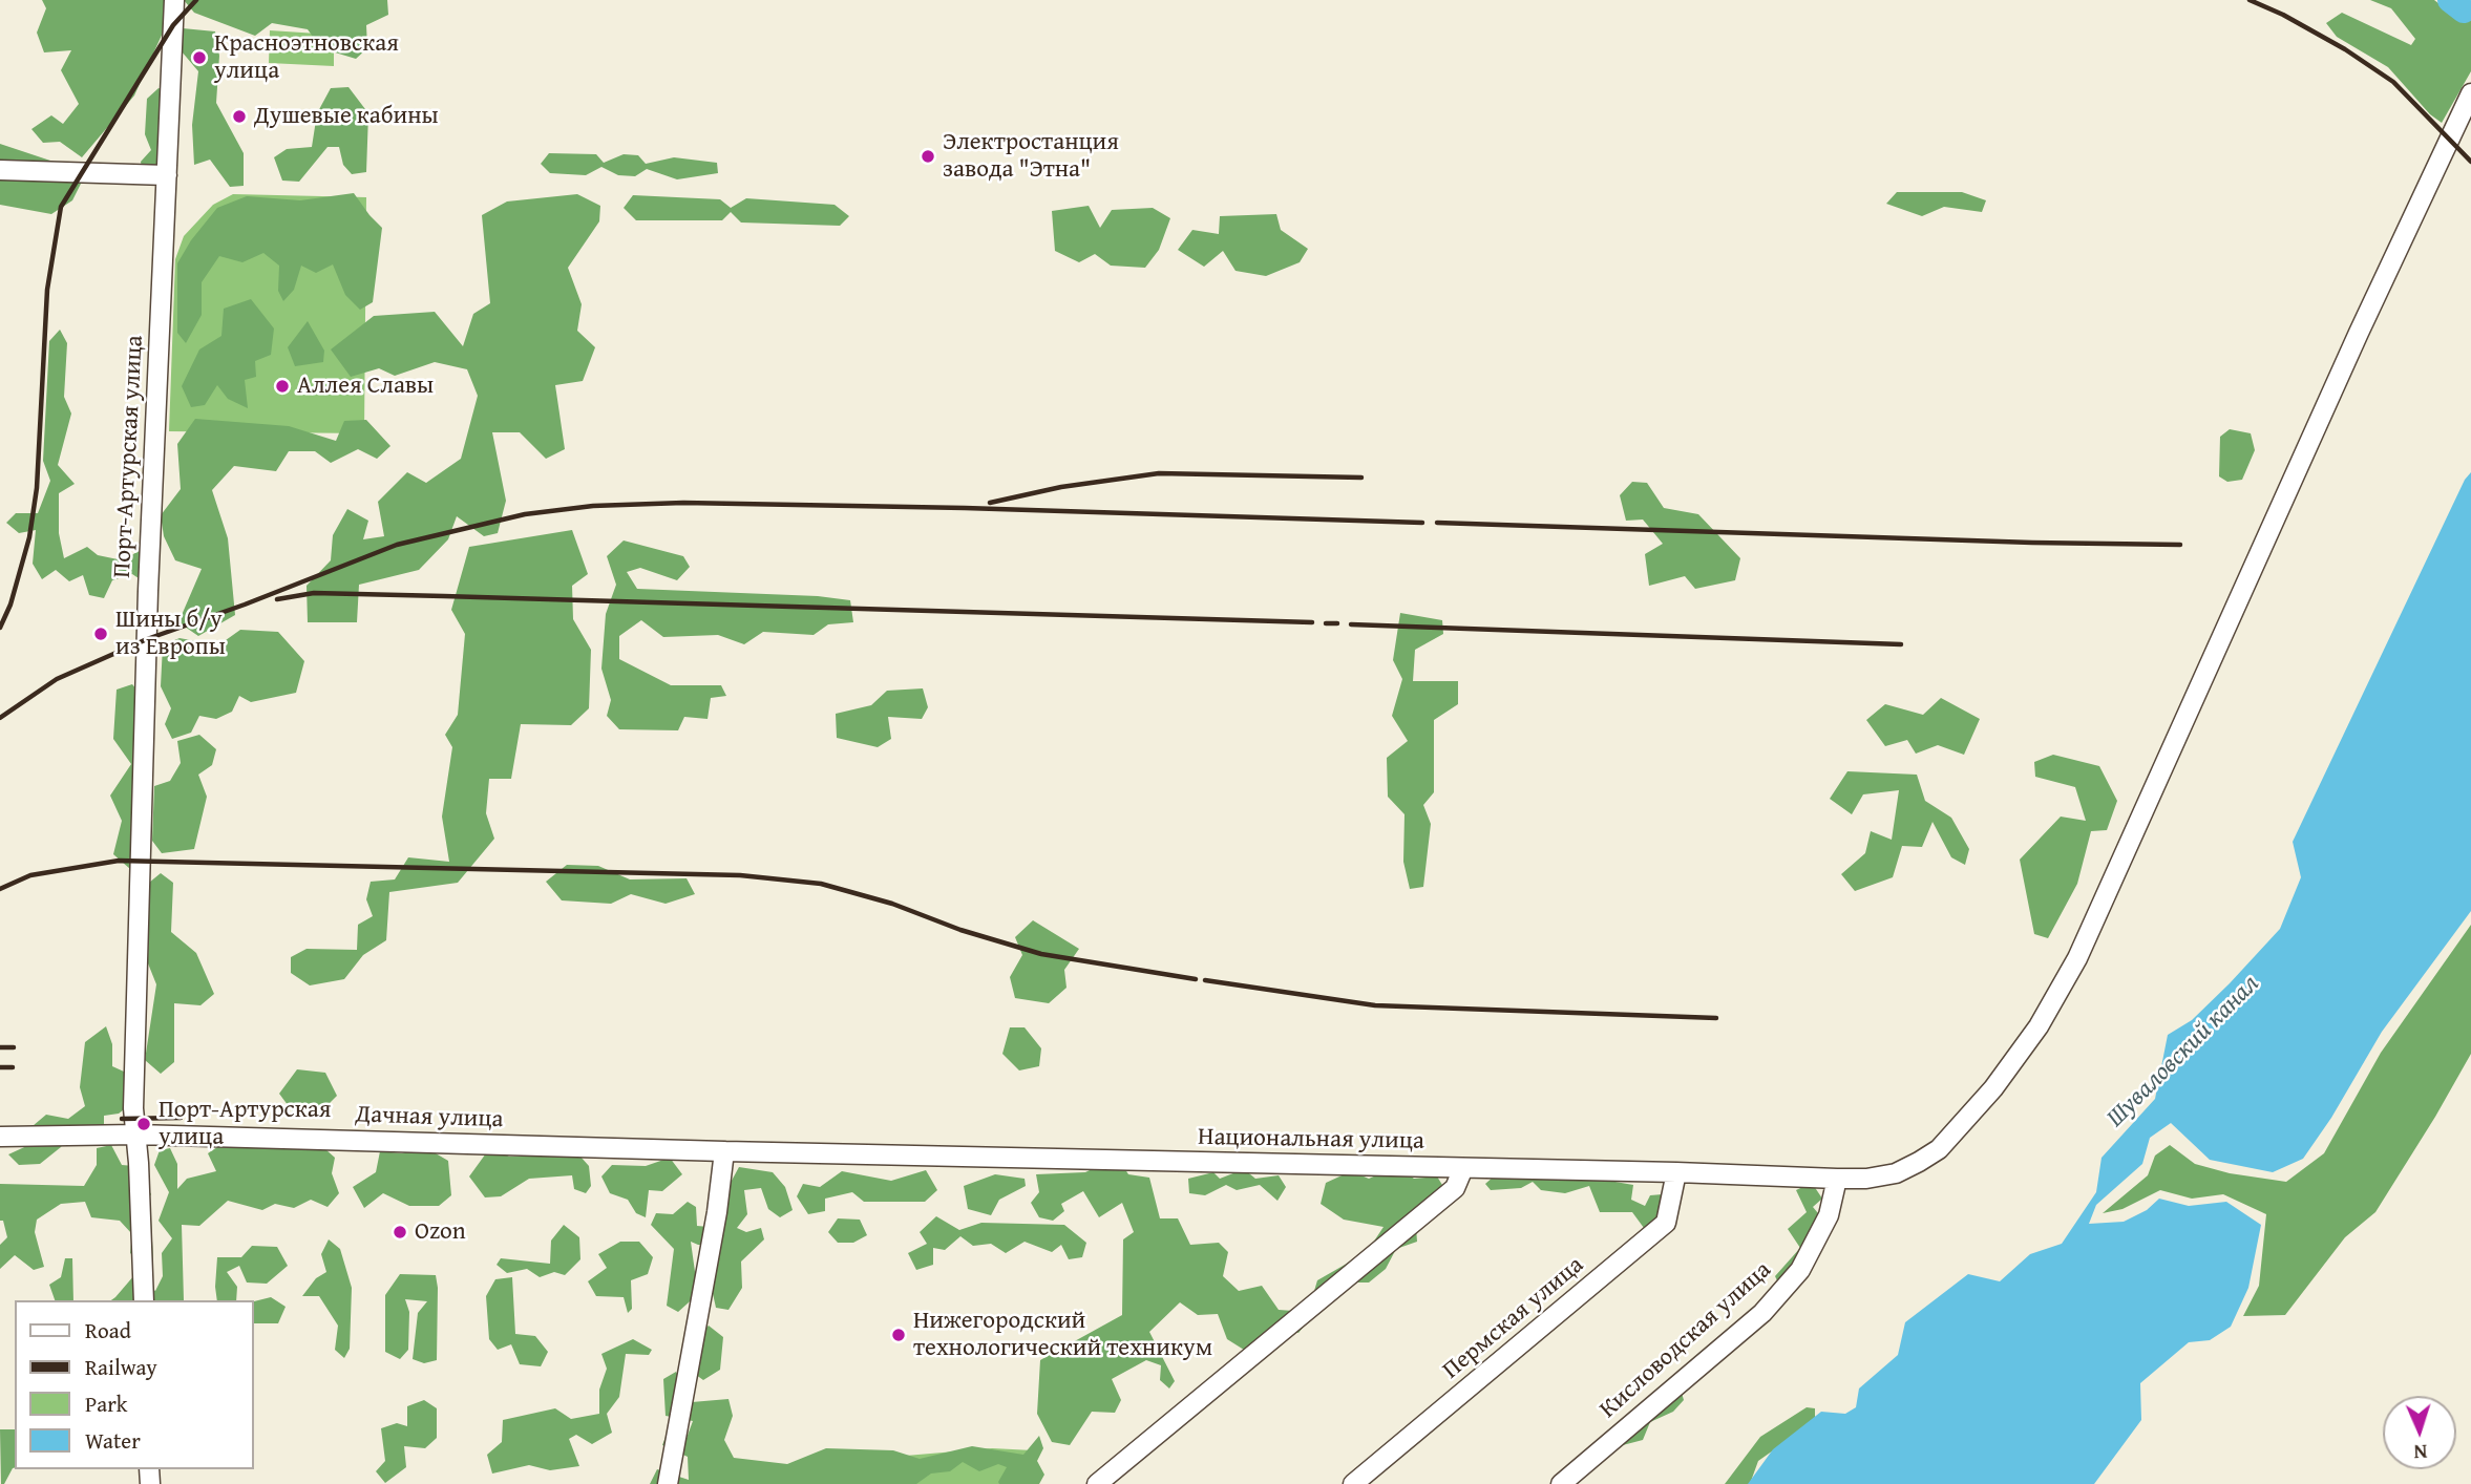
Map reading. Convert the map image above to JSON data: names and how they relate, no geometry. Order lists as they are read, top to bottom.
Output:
{
  "streets": {
    "street": [
      "Порт-Артурская улица",
      "Дачная улица",
      "Национальная улица",
      "Пермская улица",
      "Кисловодская улица"
    ]
  },
  "crossings": [
    ["Порт-Артурская улица", "Дачная улица"],
    ["Дачная улица", "Национальная улица"],
    ["Национальная улица", "Пермская улица"],
    ["Национальная улица", "Кисловодская улица"]
  ],
  "water": ["Шуваловский канал"],
  "places": [
    "Красноэтновская улица",
    "Душевые кабины",
    "Электростанция завода \"Этна\"",
    "Аллея Славы",
    "Шины б/у из Европы",
    "Порт-Артурская улица",
    "Ozon",
    "Нижегородский технологический техникум"
  ],
  "legend": [
    "Road",
    "Railway",
    "Park",
    "Water"
  ],
  "north": "bottom"
}
